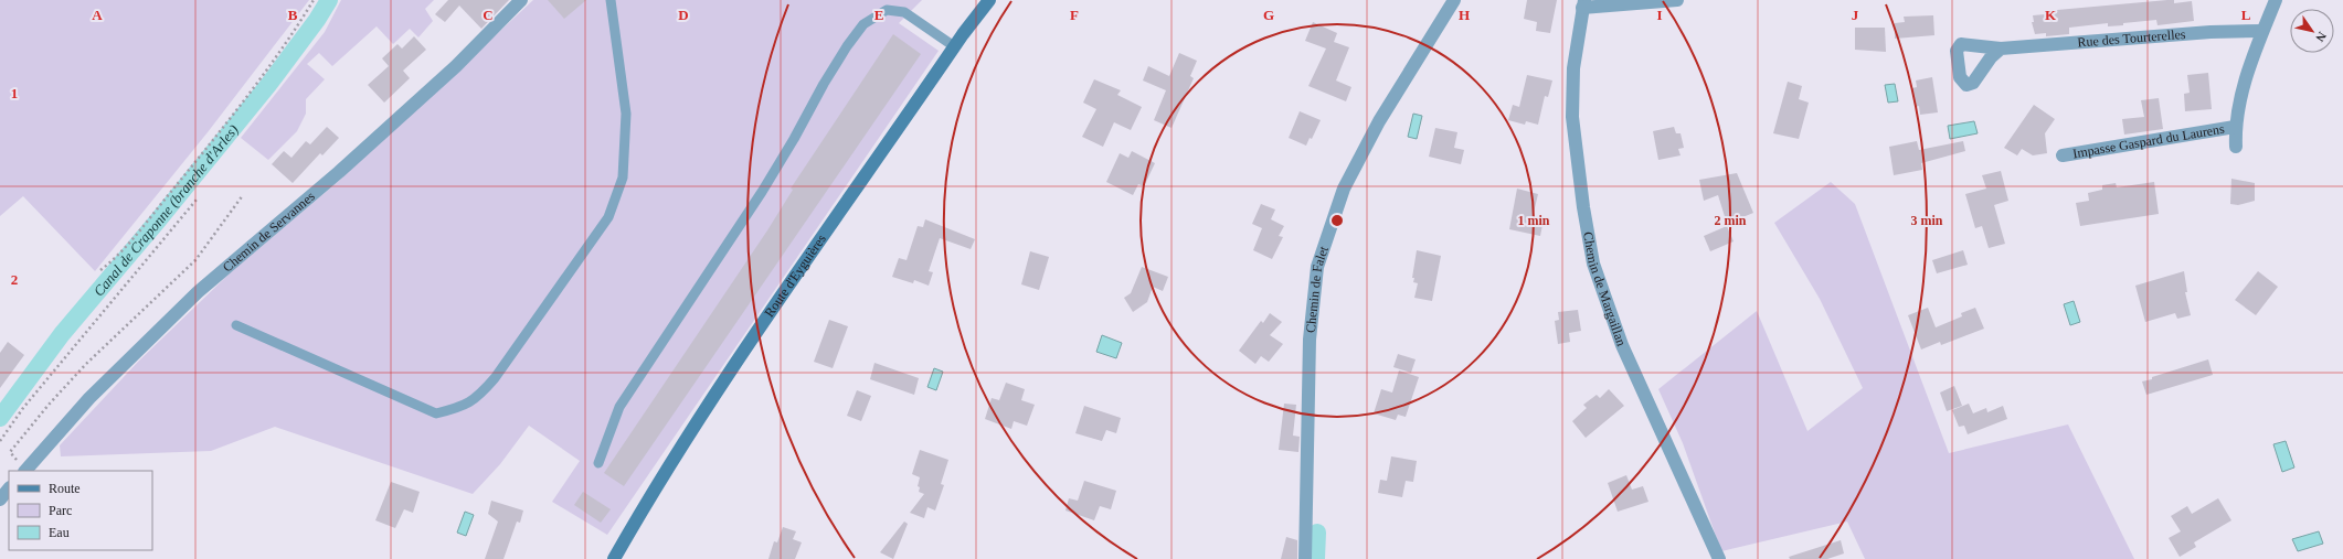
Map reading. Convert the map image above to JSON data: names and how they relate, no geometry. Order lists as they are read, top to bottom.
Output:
{
  "streets": {
    "main road": ["Route d'Eyguières"],
    "street": [
      "Rue des Tourterelles",
      "Impasse Gaspard du Laurens",
      "Chemin de Servannes",
      "Chemin de Margaillan",
      "Chemin de Falet"
    ]
  },
  "water": ["Canal de Craponne (branche d'Arles)"],
  "legend": ["Route", "Parc", "Eau"],
  "north": "bottom right",
  "grid": {
    "columns": [
      "A",
      "B",
      "C",
      "D",
      "E",
      "F",
      "G",
      "H",
      "I",
      "J",
      "K",
      "L"
    ],
    "rows": ["1", "2"]
  },
  "rings": ["1 min", "2 min", "3 min"]
}
